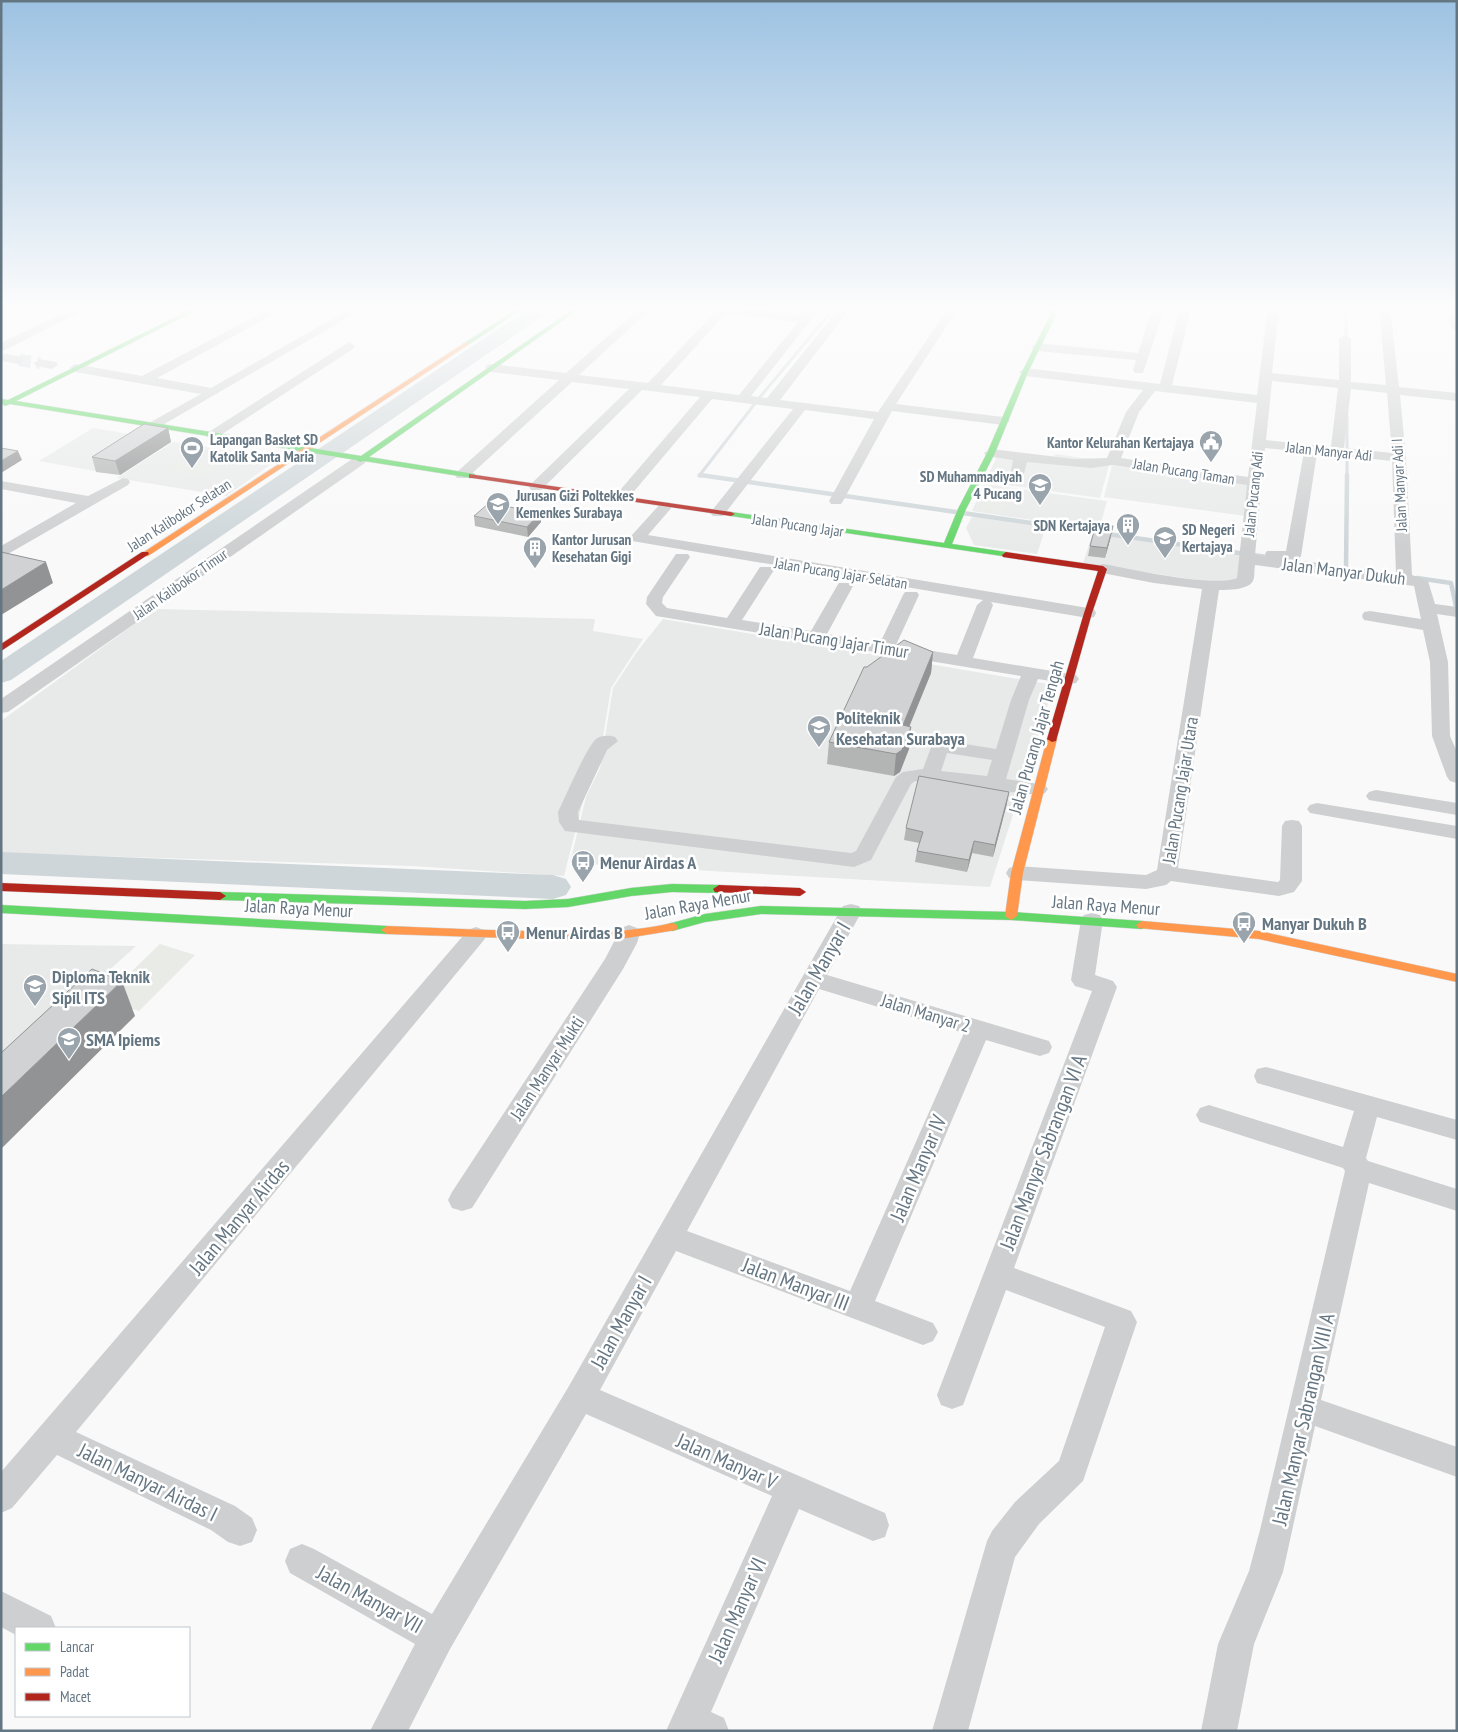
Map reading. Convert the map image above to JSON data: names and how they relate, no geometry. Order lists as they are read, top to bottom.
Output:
{
  "streets": {
    "street": [
      "Jalan Manyar Adi",
      "Jalan Pucang Taman",
      "Jalan Manyar Adi I",
      "Jalan Pucang Adi",
      "Jalan Kalibokor Selatan",
      "Jalan Pucang Jajar",
      "Jalan Manyar Dukuh",
      "Jalan Pucang Jajar Selatan",
      "Jalan Kalibokor Timur",
      "Jalan Pucang Jajar Timur",
      "Jalan Pucang Jajar Tengah",
      "Jalan Pucang Jajar Utara",
      "Jalan Raya Menur",
      "Jalan Manyar I",
      "Jalan Manyar 2",
      "Jalan Manyar Mukti",
      "Jalan Manyar Sabrangan VI A",
      "Jalan Manyar IV",
      "Jalan Manyar Airdas",
      "Jalan Manyar III",
      "Jalan Manyar Sabrangan VIII A",
      "Jalan Manyar V",
      "Jalan Manyar Airdas I",
      "Jalan Manyar VII",
      "Jalan Manyar VI"
    ]
  },
  "crossings": [
    ["Jalan Manyar Adi", "Jalan Manyar Adi I"],
    ["Jalan Manyar Adi", "Jalan Pucang Adi"],
    ["Jalan Pucang Taman", "Jalan Pucang Adi"],
    ["Jalan Manyar Adi I", "Jalan Manyar Dukuh"],
    ["Jalan Pucang Adi", "Jalan Pucang Jajar"],
    ["Jalan Pucang Adi", "Jalan Manyar Dukuh"],
    ["Jalan Kalibokor Selatan", "Jalan Pucang Jajar"],
    ["Jalan Pucang Jajar", "Jalan Pucang Jajar Selatan"],
    ["Jalan Pucang Jajar", "Jalan Kalibokor Timur"],
    ["Jalan Pucang Jajar", "Jalan Pucang Jajar Tengah"],
    ["Jalan Pucang Jajar", "Jalan Pucang Jajar Utara"],
    ["Jalan Pucang Jajar Selatan", "Jalan Pucang Jajar Tengah"],
    ["Jalan Pucang Jajar Timur", "Jalan Pucang Jajar Tengah"],
    ["Jalan Pucang Jajar Tengah", "Jalan Pucang Jajar Utara"],
    ["Jalan Pucang Jajar Tengah", "Jalan Raya Menur"],
    ["Jalan Raya Menur", "Jalan Manyar I"],
    ["Jalan Raya Menur", "Jalan Manyar Mukti"],
    ["Jalan Raya Menur", "Jalan Manyar Sabrangan VI A"],
    ["Jalan Raya Menur", "Jalan Manyar Airdas"],
    ["Jalan Manyar I", "Jalan Manyar 2"],
    ["Jalan Manyar I", "Jalan Manyar III"],
    ["Jalan Manyar I", "Jalan Manyar V"],
    ["Jalan Manyar I", "Jalan Manyar VII"],
    ["Jalan Manyar 2", "Jalan Manyar IV"],
    ["Jalan Manyar IV", "Jalan Manyar III"],
    ["Jalan Manyar Airdas", "Jalan Manyar Airdas I"],
    ["Jalan Manyar V", "Jalan Manyar VI"]
  ],
  "places": {
    "public building": ["Kantor Kelurahan Kertajaya"],
    "sports": ["Lapangan Basket SD Katolik Santa Maria"],
    "school or university": [
      "SD Muhammadiyah 4 Pucang",
      "Jurusan Gizi Poltekkes Kemenkes Surabaya",
      "SD Negeri Kertajaya",
      "Politeknik Kesehatan Surabaya",
      "Diploma Teknik Sipil ITS",
      "SMA Ipiems"
    ],
    "building": ["SDN Kertajaya", "Kantor Jurusan Kesehatan Gigi"],
    "bus stop": ["Menur Airdas A", "Manyar Dukuh B", "Menur Airdas B"]
  },
  "legend": ["Lancar", "Padat", "Macet"]
}
